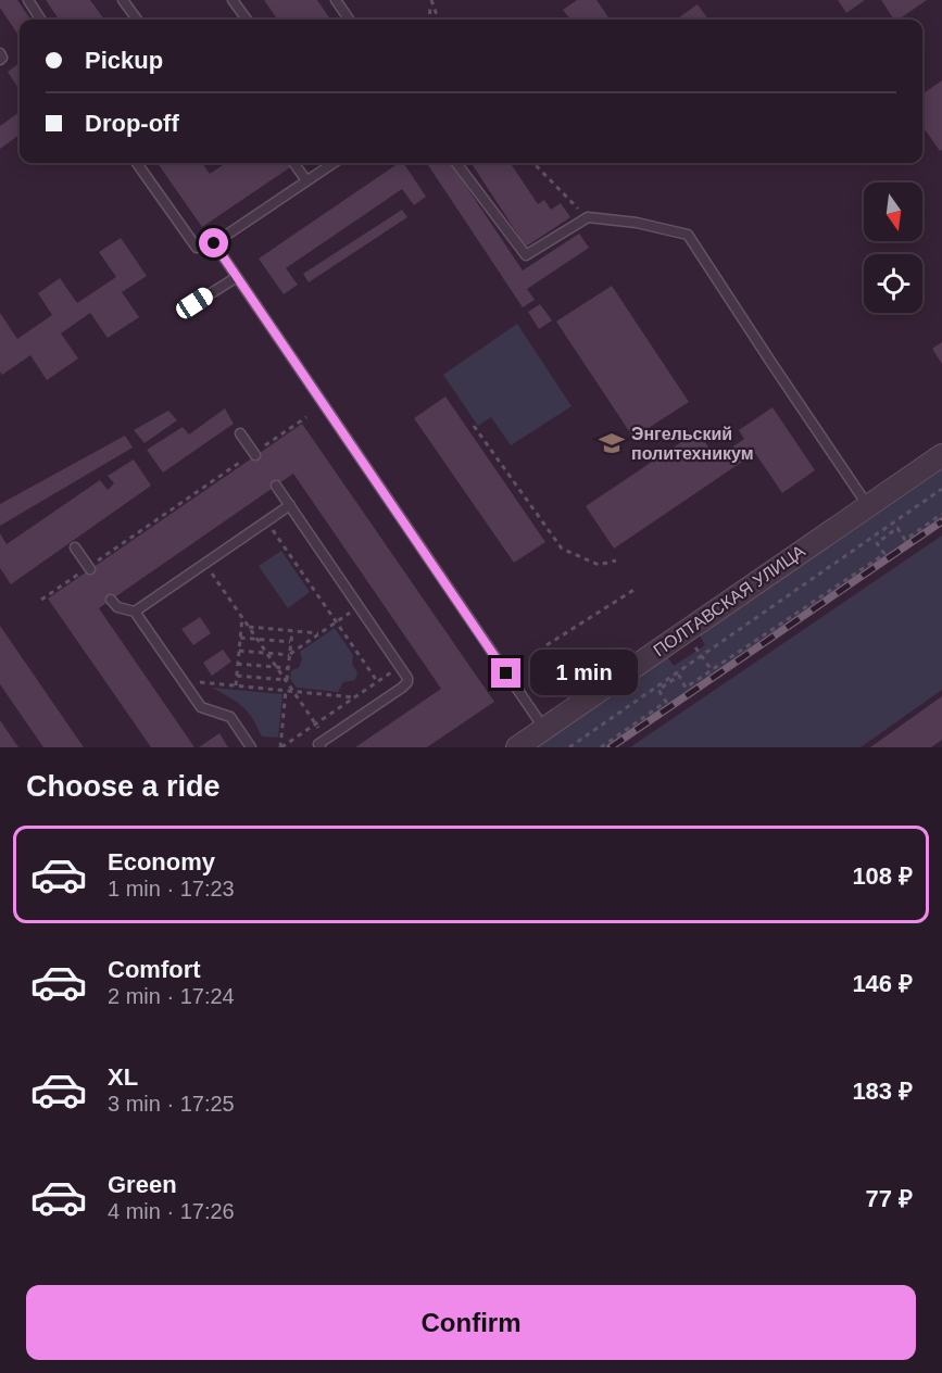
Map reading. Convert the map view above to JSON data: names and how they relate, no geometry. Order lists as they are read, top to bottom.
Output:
{
  "streets": {
    "street": ["ПОЛТАВСКАЯ УЛИЦА"]
  },
  "places": {
    "school or university": ["Энгельский политехникум"]
  },
  "north": "bottom",
  "page": {
    "banner": ["Pickup", "Drop-off"],
    "bubble": "1 min",
    "heading": "Choose a ride",
    "list": [
      {
        "name": "Economy",
        "note": "1 min · 17:23",
        "value": "108 ₽"
      },
      {
        "name": "Comfort",
        "note": "2 min · 17:24",
        "value": "146 ₽"
      },
      {
        "name": "XL",
        "note": "3 min · 17:25",
        "value": "183 ₽"
      },
      {
        "name": "Green",
        "note": "4 min · 17:26",
        "value": "77 ₽"
      }
    ],
    "buttons": "Confirm"
  }
}
